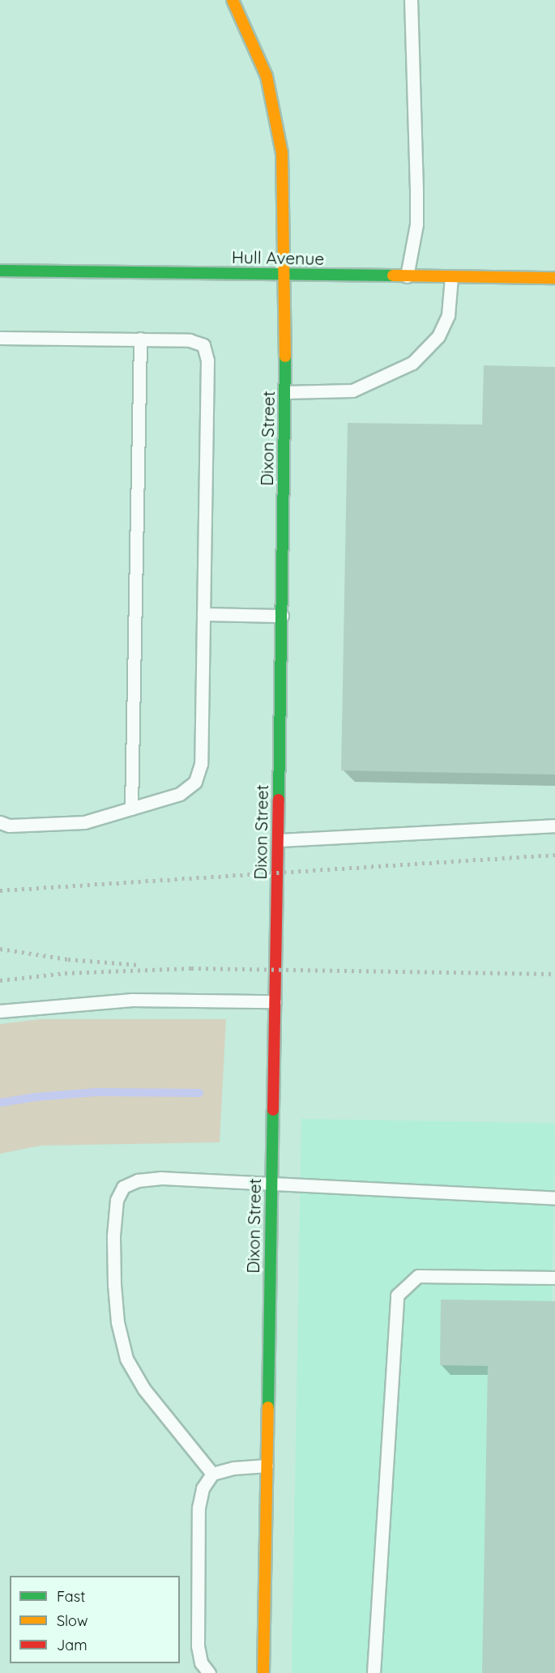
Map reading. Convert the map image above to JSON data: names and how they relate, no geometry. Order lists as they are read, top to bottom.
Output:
{
  "streets": {
    "street": ["Hull Avenue", "Dixon Street"]
  },
  "crossings": [
    ["Hull Avenue", "Dixon Street"]
  ],
  "legend": ["Fast", "Slow", "Jam"]
}
